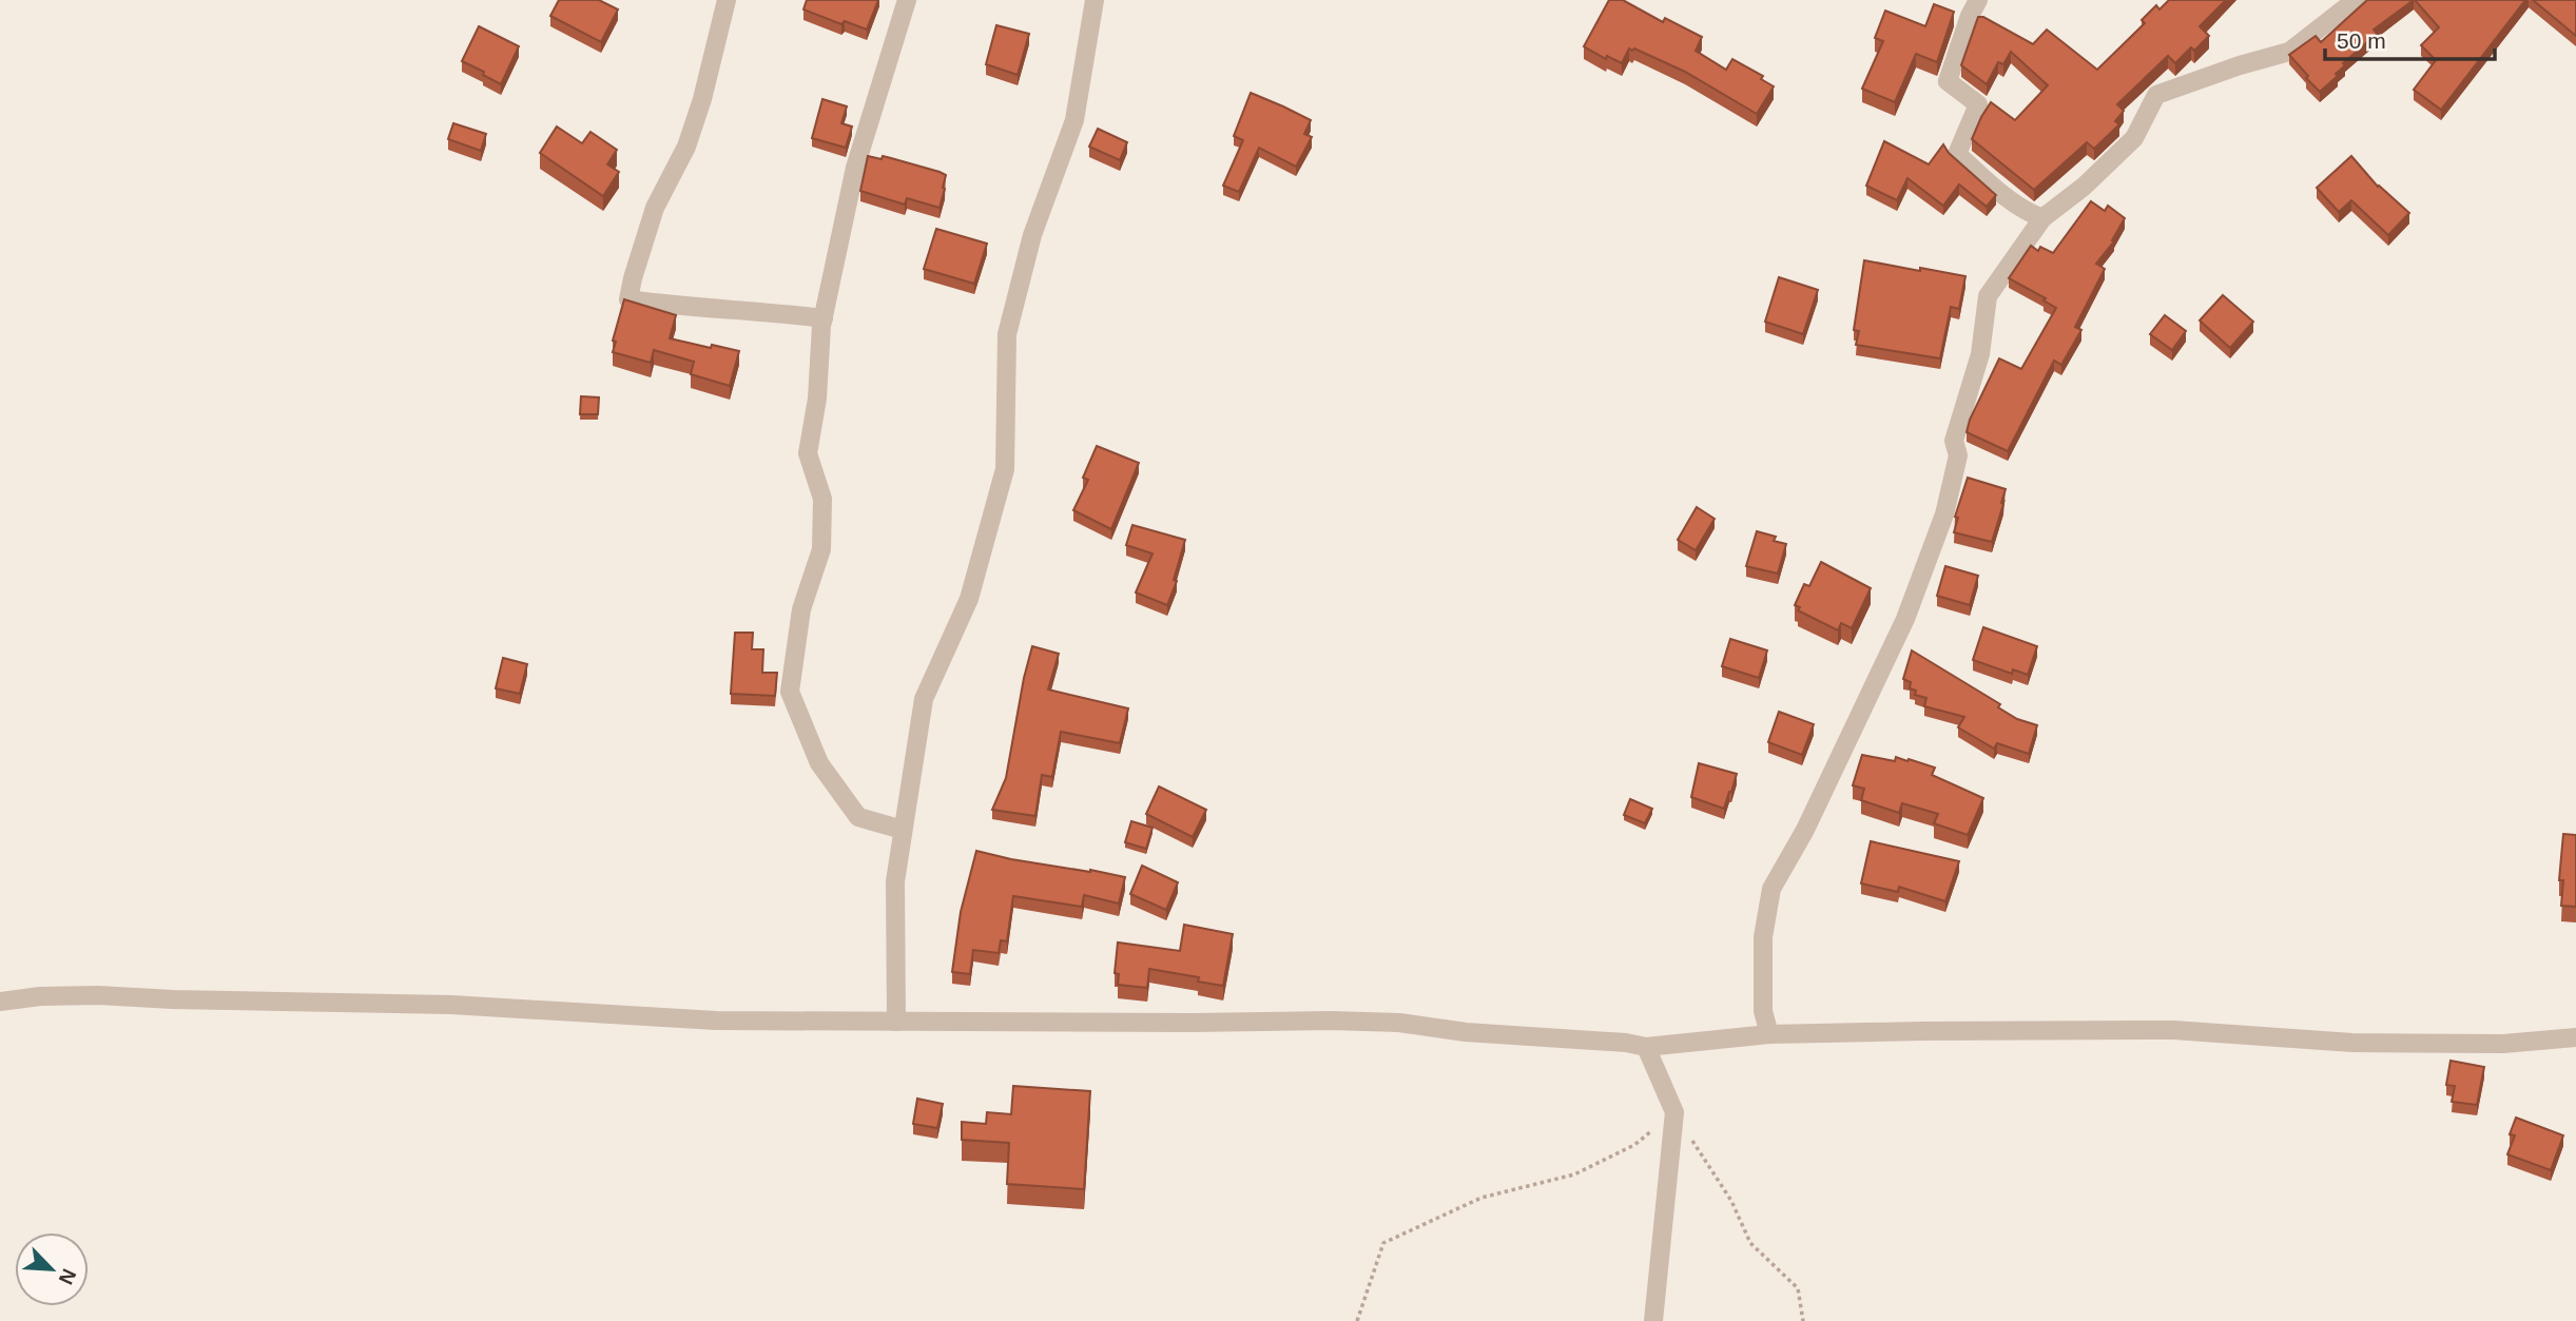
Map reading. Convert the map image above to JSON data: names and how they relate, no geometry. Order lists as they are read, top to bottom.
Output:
{
  "scale_bar": "50 m",
  "north": "bottom right"
}
